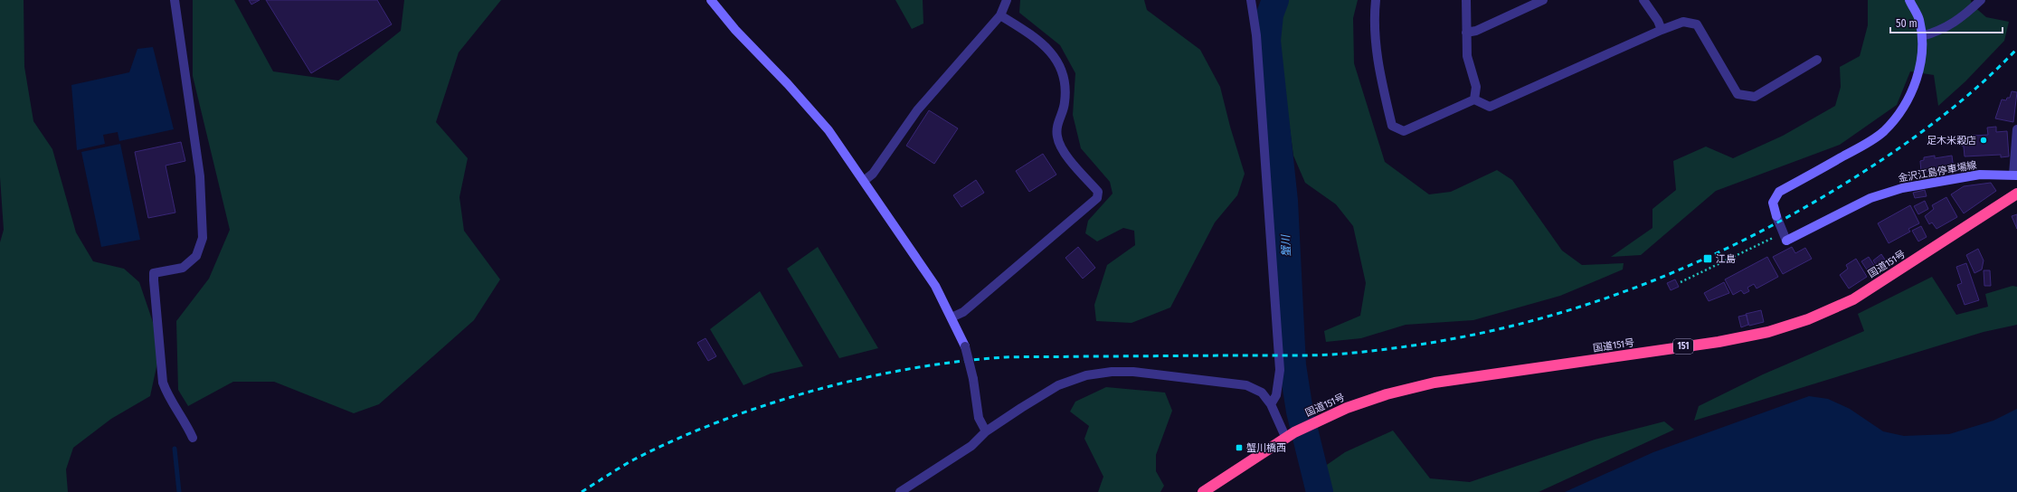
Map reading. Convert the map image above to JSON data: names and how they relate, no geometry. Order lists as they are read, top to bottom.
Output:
{
  "streets": {
    "highway": ["国道151号", "151"],
    "street": ["金沢江島停車場線"]
  },
  "water": ["蟹川"],
  "places": {
    "other": ["足木米穀店"],
    "transit": ["江島", "蟹川橋西"]
  },
  "scale_bar": "50 m"
}
